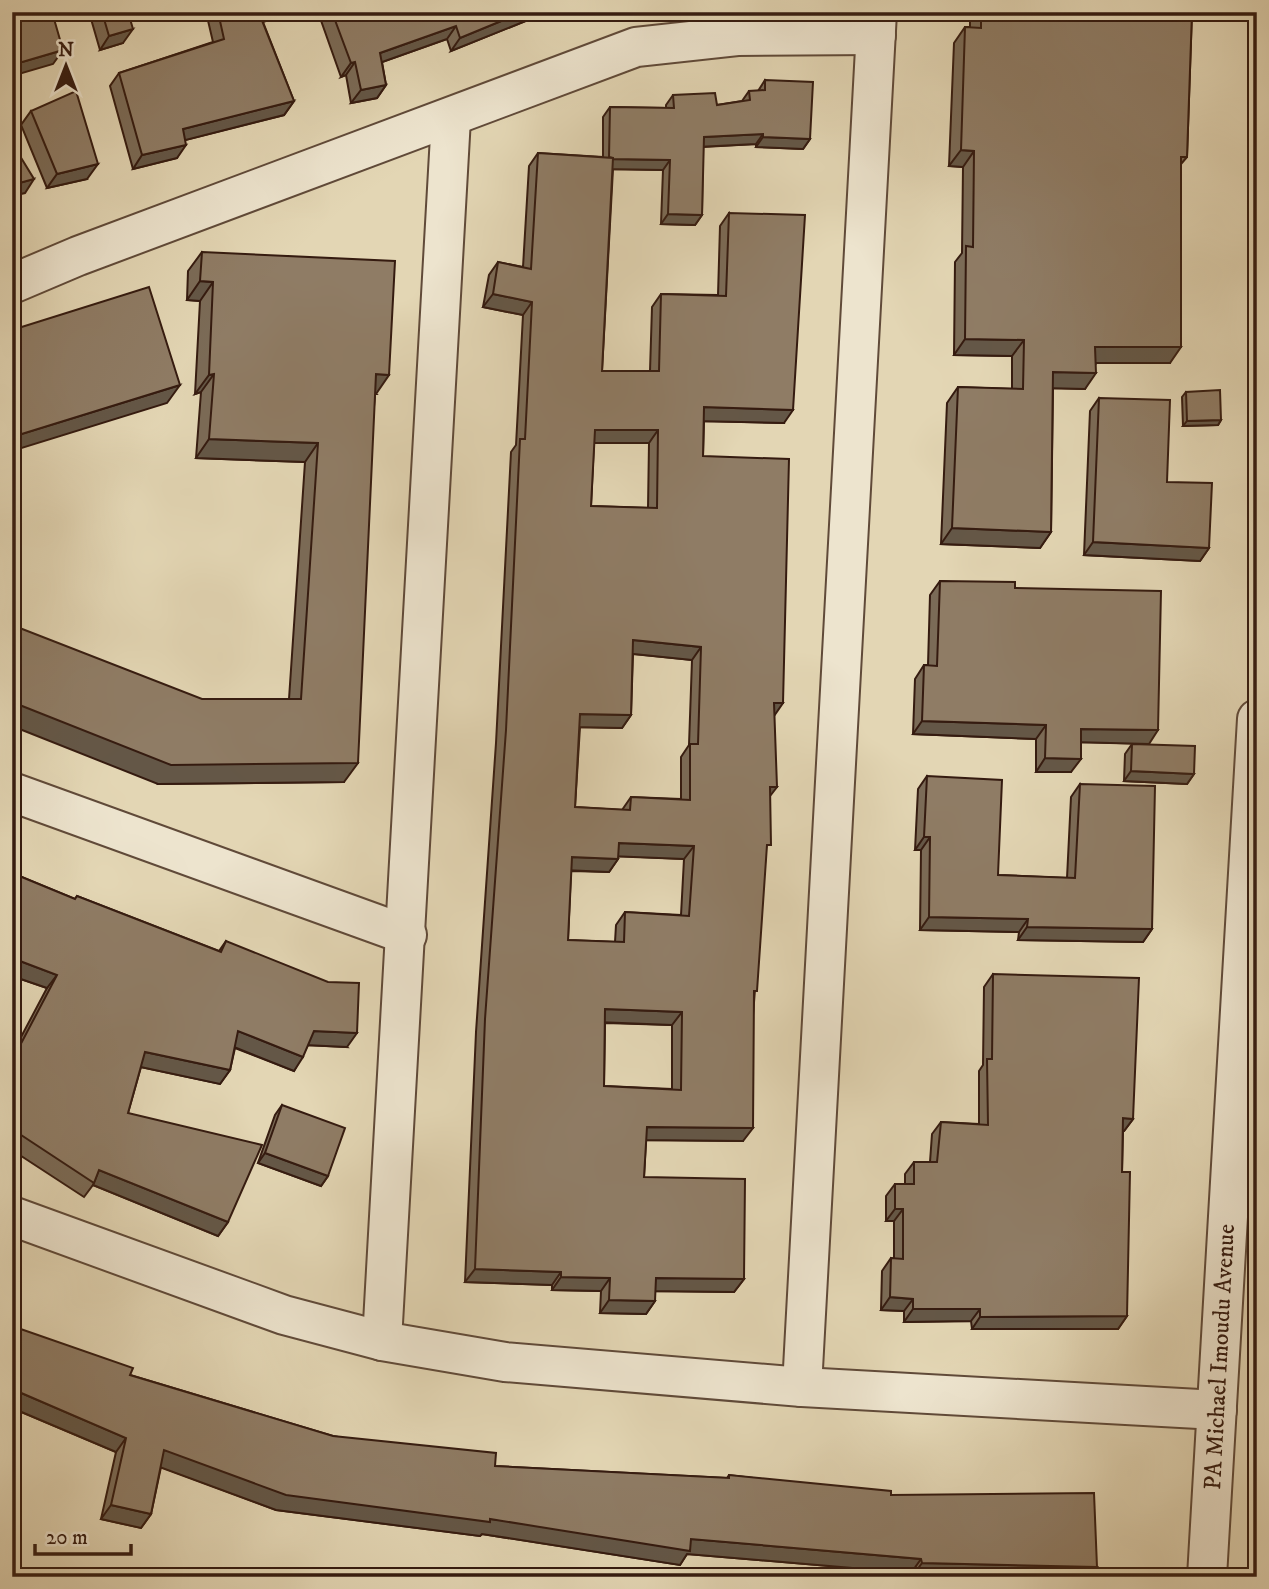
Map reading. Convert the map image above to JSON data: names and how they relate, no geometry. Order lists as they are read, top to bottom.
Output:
{
  "streets": {
    "street": ["PA Michael Imoudu Avenue"]
  },
  "scale_bar": "20 m",
  "north": "top"
}
